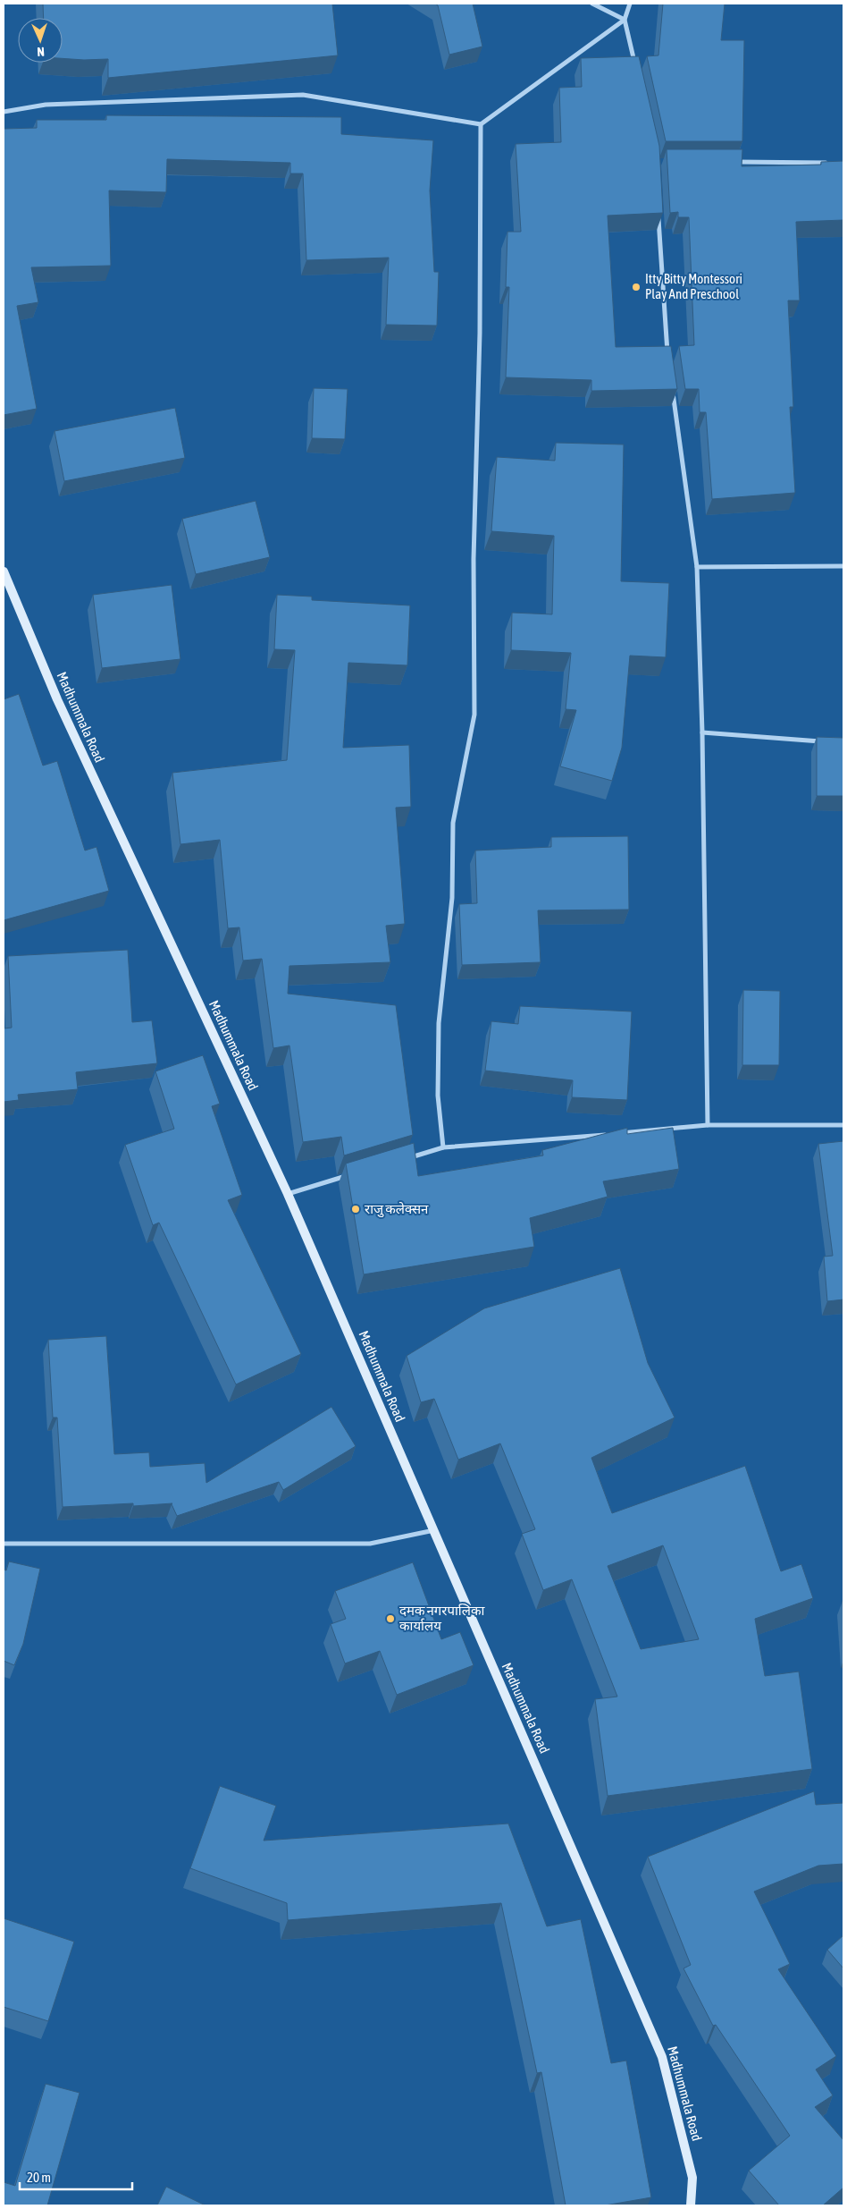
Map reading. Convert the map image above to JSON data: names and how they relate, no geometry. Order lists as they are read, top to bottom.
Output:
{
  "streets": {
    "street": ["Madhummala Road"]
  },
  "places": ["Itty Bitty Montessori Play And Preschool", "राजु कलेक्सन", "दमक नगरपालिका कार्यालय"],
  "scale_bar": "20 m",
  "north": "bottom"
}
